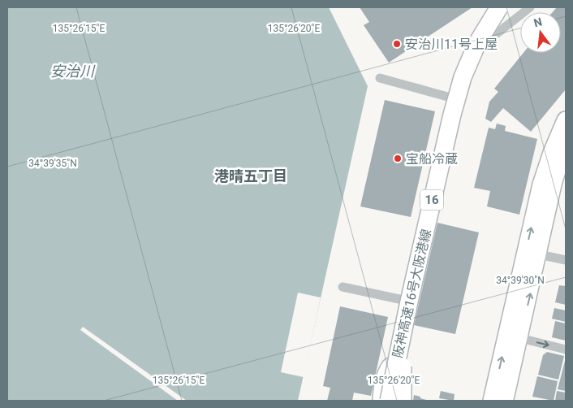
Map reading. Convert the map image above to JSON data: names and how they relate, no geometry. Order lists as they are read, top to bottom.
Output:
{
  "streets": {
    "highway": ["16", "阪神高速16号大阪港線"]
  },
  "crossings": [
    ["16", "阪神高速16号大阪港線"]
  ],
  "districts": ["港晴五丁目"],
  "water": ["安治川"],
  "places": ["安治川11号上屋", "宝船冷蔵"],
  "north": "top",
  "coordinates": [
    "135°26'15\"E",
    "135°26'20\"E",
    "34°39'35\"N",
    "34°39'30\"N"
  ]
}
